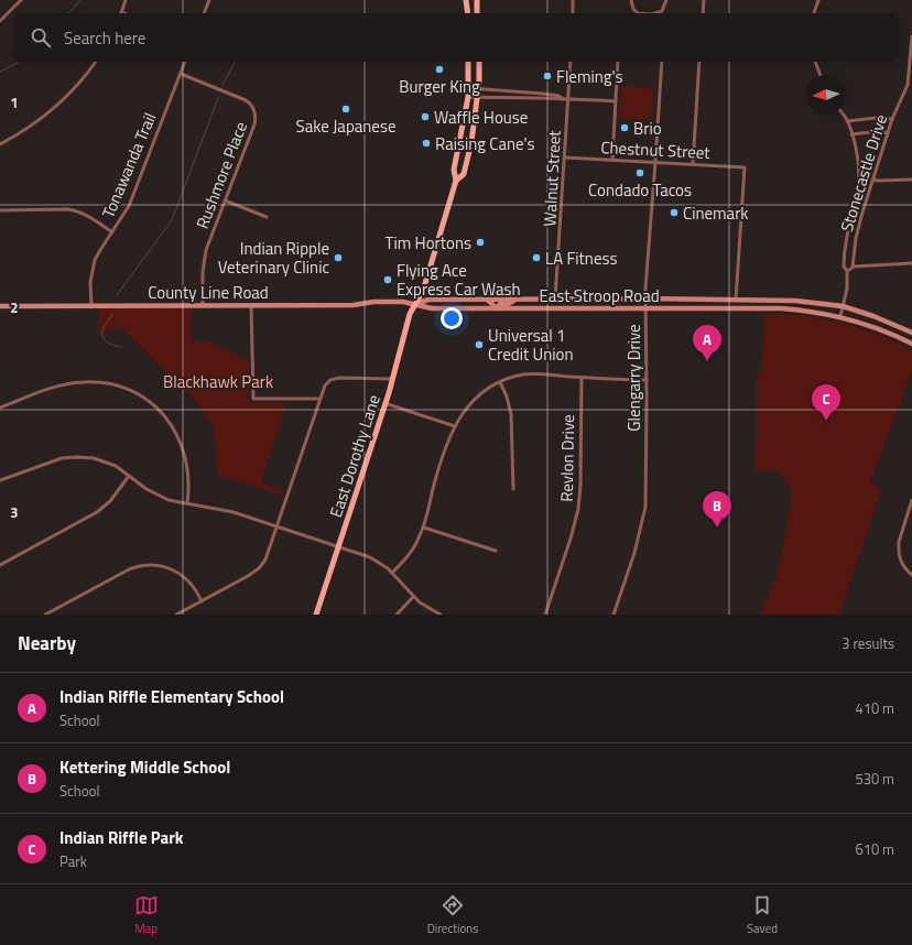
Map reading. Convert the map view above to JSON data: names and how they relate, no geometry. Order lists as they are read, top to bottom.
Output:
{
  "streets": {
    "main road": ["County Line Road", "East Stroop Road", "East Dorothy Lane"],
    "street": [
      "Chestnut Street",
      "Tonawanda Trail",
      "Stonecastle Drive",
      "Rushmore Place",
      "Walnut Street",
      "Glengarry Drive",
      "Revlon Drive"
    ]
  },
  "crossings": [
    ["Chestnut Street", "Walnut Street"],
    ["Chestnut Street", "East Stroop Road"],
    ["Chestnut Street", "Glengarry Drive"],
    ["Tonawanda Trail", "Rushmore Place"],
    ["Tonawanda Trail", "County Line Road"],
    ["Rushmore Place", "County Line Road"],
    ["Walnut Street", "East Stroop Road"],
    ["County Line Road", "East Stroop Road"],
    ["County Line Road", "East Dorothy Lane"],
    ["East Stroop Road", "Glengarry Drive"],
    ["East Stroop Road", "East Dorothy Lane"]
  ],
  "parks": ["Blackhawk Park"],
  "places": [
    "Burger King",
    "Fleming's",
    "Sake Japanese",
    "Waffle House",
    "Brio",
    "Raising Cane's",
    "Condado Tacos",
    "Cinemark",
    "Tim Hortons",
    "Indian Ripple Veterinary Clinic",
    "LA Fitness",
    "Flying Ace Express Car Wash",
    "Universal 1 Credit Union"
  ],
  "north": "left",
  "page": {
    "search": "Search here",
    "pins": ["A", "C", "B"],
    "heading": ["Nearby", "3 results"],
    "list": [
      {
        "mark": "A",
        "name": "Indian Riffle Elementary School",
        "note": "School",
        "value": "410 m"
      },
      {
        "mark": "B",
        "name": "Kettering Middle School",
        "note": "School",
        "value": "530 m"
      },
      {
        "mark": "C",
        "name": "Indian Riffle Park",
        "note": "Park",
        "value": "610 m"
      }
    ],
    "nav": ["Map", "Directions", "Saved"]
  },
  "grid": {
    "rows": ["1", "2", "3"]
  }
}
